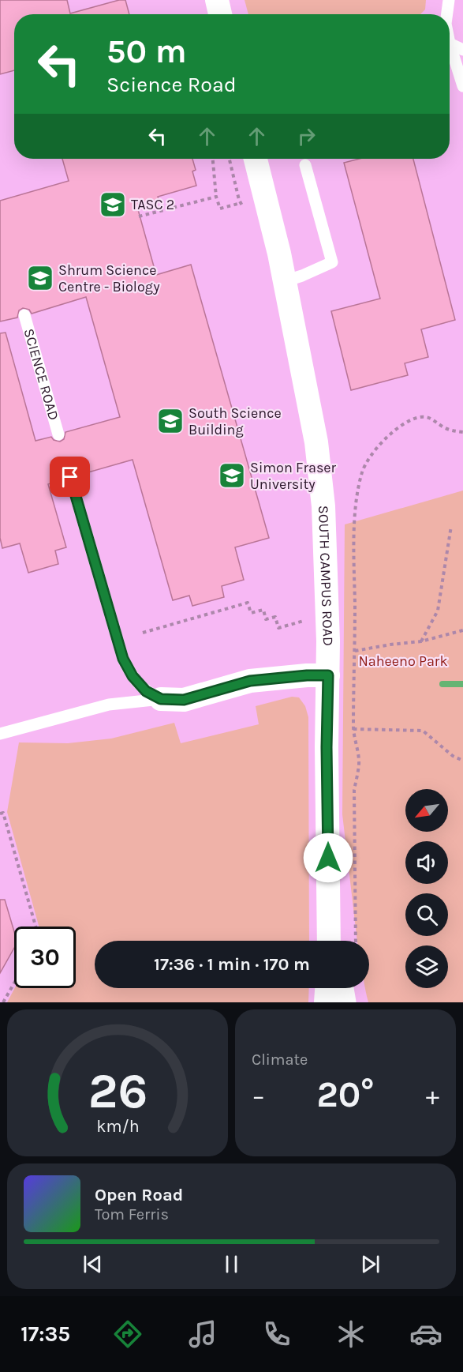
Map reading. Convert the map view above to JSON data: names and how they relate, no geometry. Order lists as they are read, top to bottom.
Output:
{
  "streets": {
    "street": ["SOUTH CAMPUS ROAD"],
    "lane": ["SCIENCE ROAD"]
  },
  "parks": ["Naheeno Park"],
  "places": {
    "school or university": [
      "TASC 2",
      "Shrum Science Centre - Biology",
      "South Science Building",
      "Simon Fraser University"
    ]
  },
  "north": "bottom left",
  "page": {
    "turn": ["50 m", "Science Road"],
    "limit": "30",
    "trip": "17:36 · 1 min · 170 m",
    "tile": "Climate",
    "heat": ["−", "20°", "+"],
    "song": ["Open Road", "Tom Ferris"],
    "tabs": "17:35",
    "gauge": ["26", "km/h"]
  }
}
